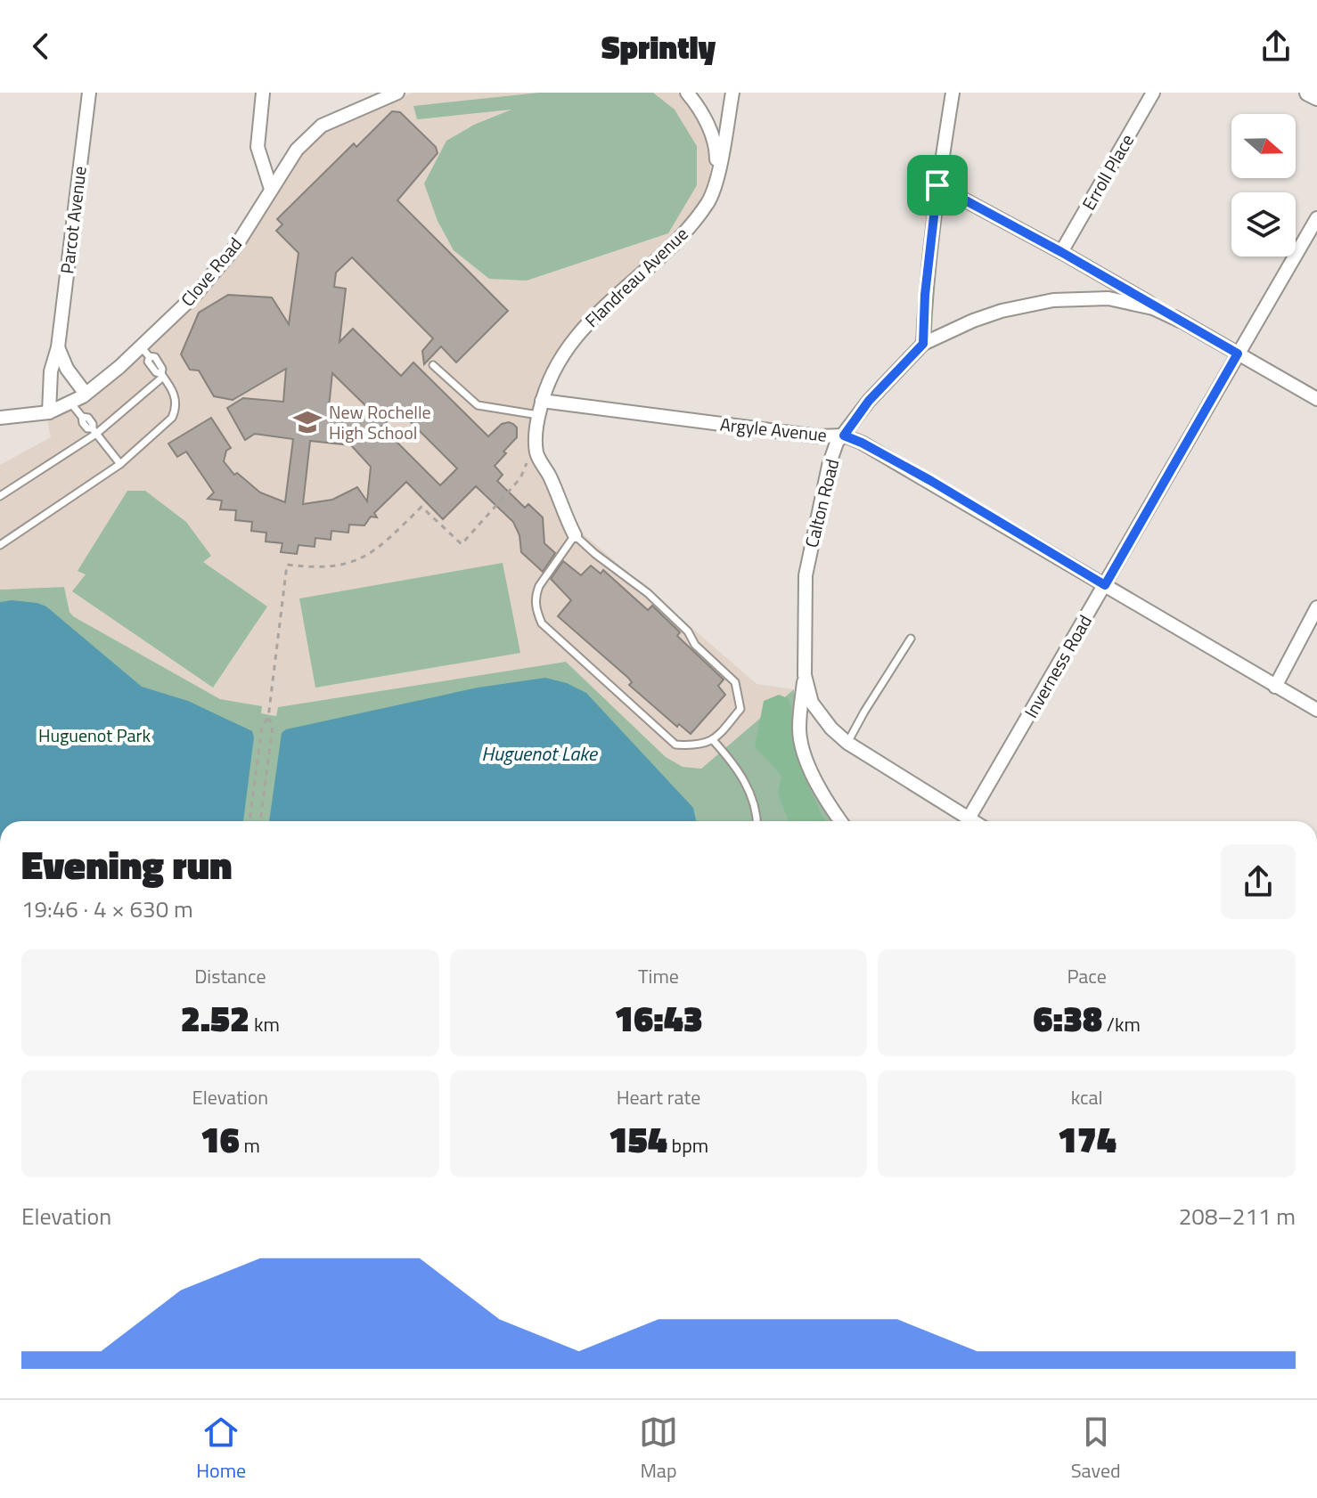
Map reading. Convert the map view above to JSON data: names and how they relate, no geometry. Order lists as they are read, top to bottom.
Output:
{
  "streets": {
    "street": [
      "Erroll Place",
      "Parcot Avenue",
      "Clove Road",
      "Flandreau Avenue",
      "Argyle Avenue",
      "Calton Road",
      "Inverness Road"
    ]
  },
  "crossings": [
    ["Parcot Avenue", "Clove Road"],
    ["Flandreau Avenue", "Argyle Avenue"],
    ["Argyle Avenue", "Calton Road"],
    ["Argyle Avenue", "Inverness Road"],
    ["Calton Road", "Inverness Road"]
  ],
  "water": ["Huguenot Lake"],
  "parks": ["Huguenot Park"],
  "places": {
    "school or university": ["New Rochelle High School"]
  },
  "north": "right",
  "page": {
    "header": "Sprintly",
    "heading": ["Evening run", "19:46 · 4 × 630 m"],
    "stats": [
      ["Distance", "2.52 km"],
      ["Time", "16:43"],
      ["Pace", "6:38 /km"],
      ["Elevation", "16 m"],
      ["Heart rate", "154 bpm"],
      ["kcal", "174"]
    ],
    "chart": ["Elevation", "208–211 m"],
    "tabs": ["Home", "Map", "Saved"]
  }
}
